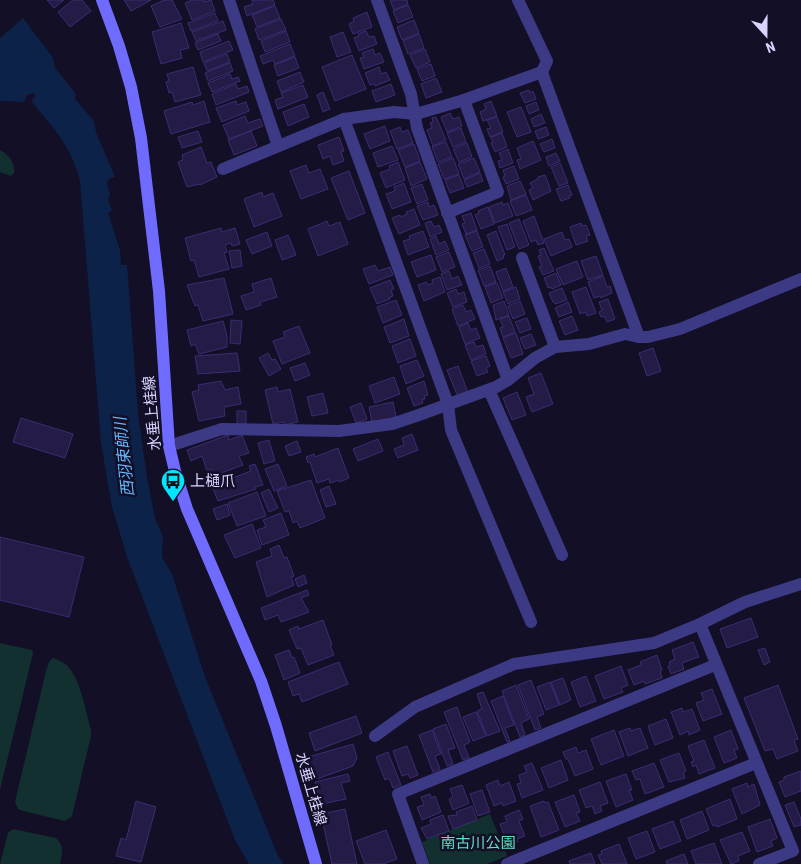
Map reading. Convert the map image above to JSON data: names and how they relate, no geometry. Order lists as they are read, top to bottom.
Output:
{
  "streets": {
    "main road": ["水垂上桂線"]
  },
  "water": ["西羽束師川"],
  "parks": ["南古川公園"],
  "places": {
    "bus stop": ["上樋爪"]
  },
  "north": "bottom"
}
